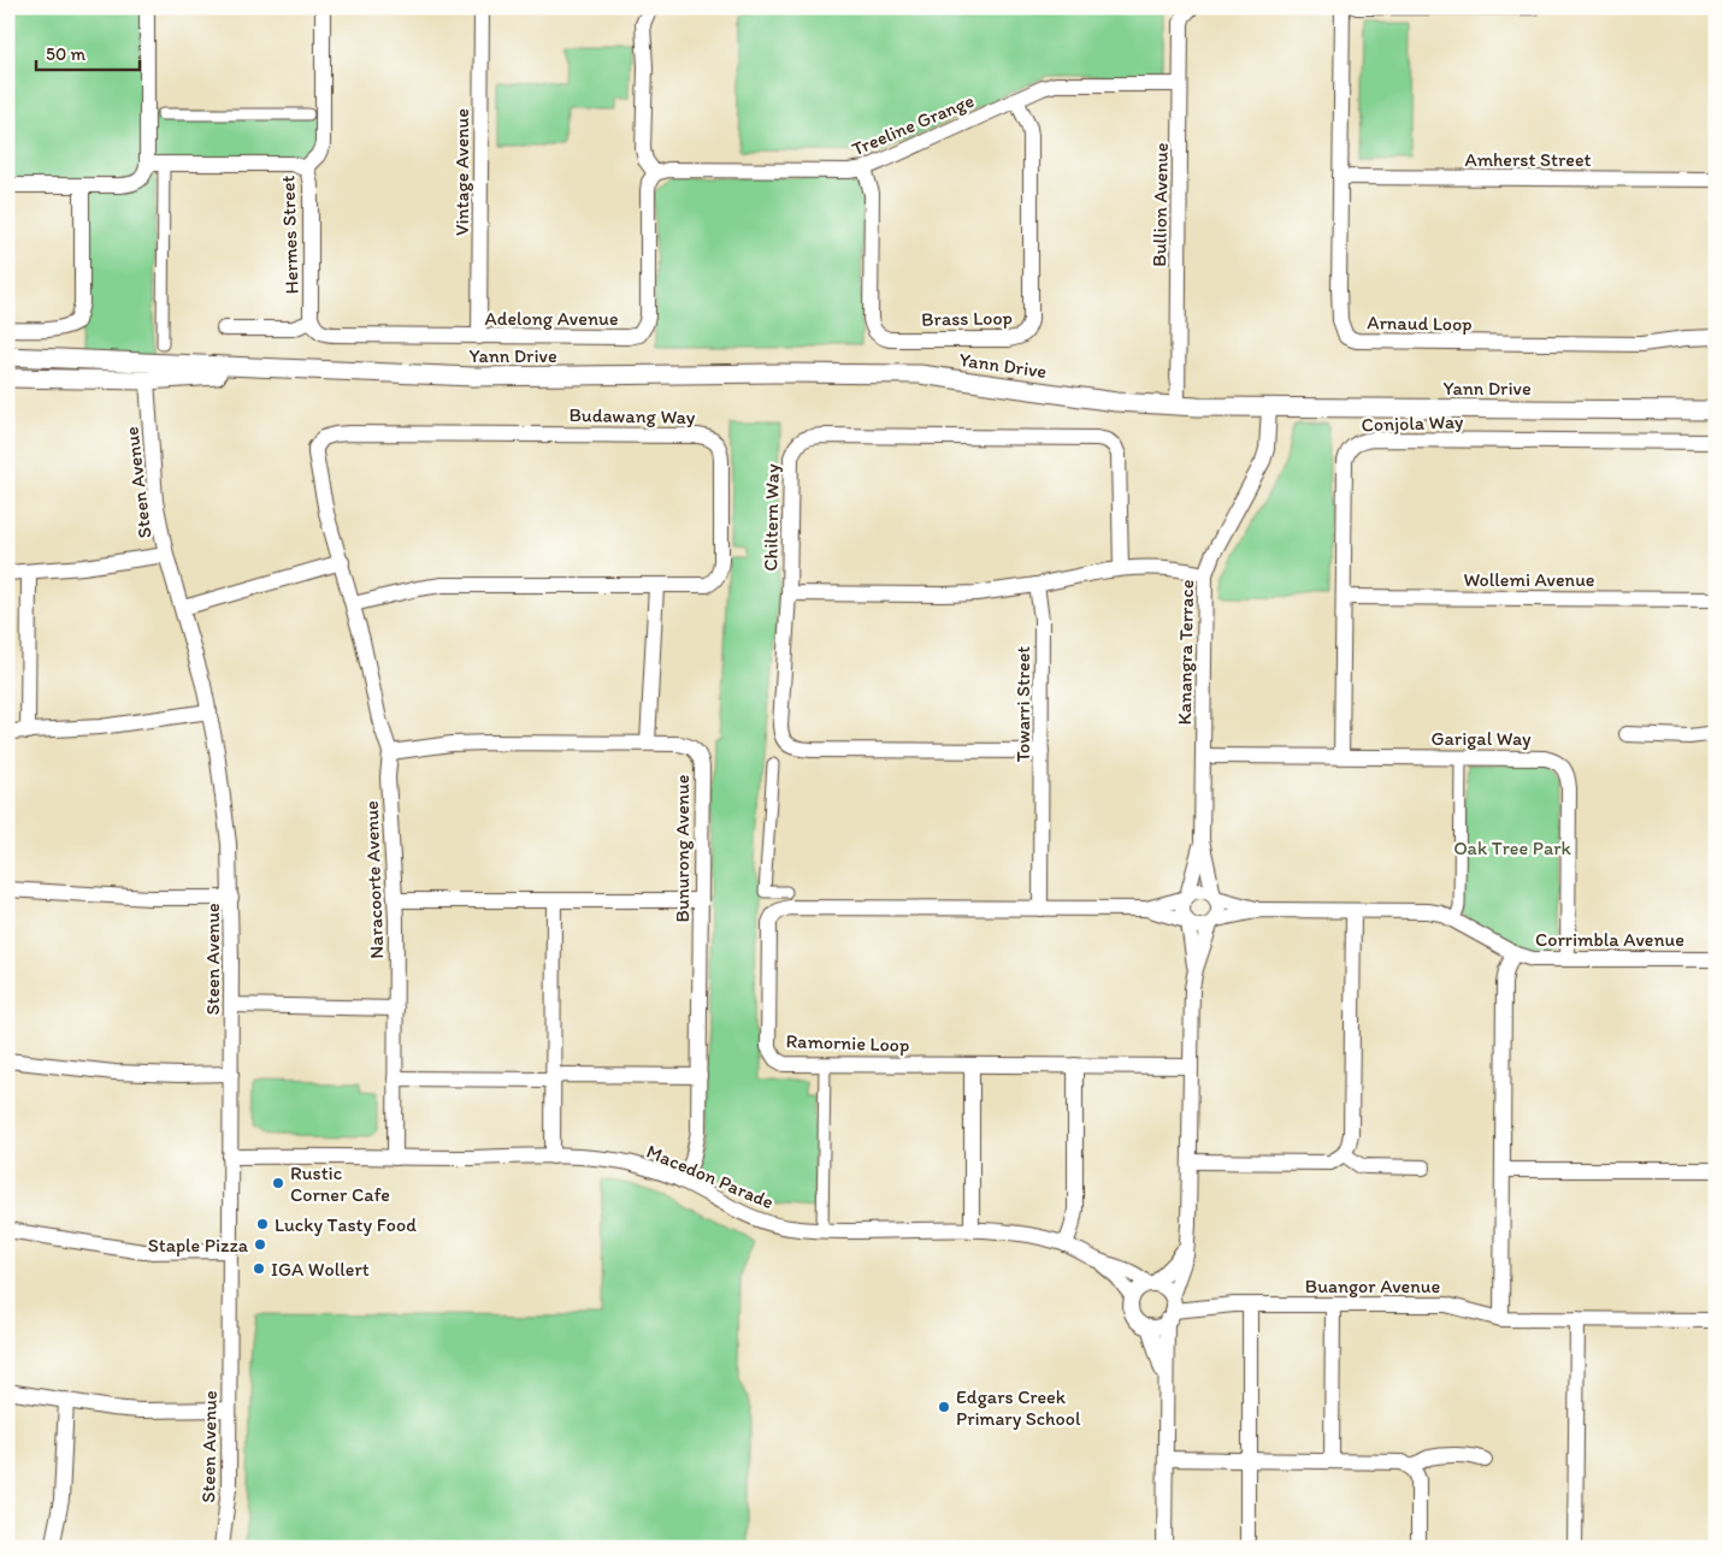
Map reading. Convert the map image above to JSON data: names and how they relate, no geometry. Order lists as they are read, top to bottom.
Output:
{
  "streets": {
    "street": [
      "Treeline Grange",
      "Amherst Street",
      "Vintage Avenue",
      "Bullion Avenue",
      "Hermes Street",
      "Adelong Avenue",
      "Brass Loop",
      "Arnaud Loop",
      "Yann Drive",
      "Budawang Way",
      "Conjola Way",
      "Steen Avenue",
      "Chiltern Way",
      "Wollemi Avenue",
      "Kanangra Terrace",
      "Towarri Street",
      "Garigal Way",
      "Bunurong Avenue",
      "Naracoorte Avenue",
      "Corrimbla Avenue",
      "Ramornie Loop",
      "Macedon Parade",
      "Buangor Avenue"
    ]
  },
  "crossings": [
    ["Treeline Grange", "Bullion Avenue"],
    ["Treeline Grange", "Adelong Avenue"],
    ["Treeline Grange", "Brass Loop"],
    ["Amherst Street", "Arnaud Loop"],
    ["Vintage Avenue", "Adelong Avenue"],
    ["Bullion Avenue", "Yann Drive"],
    ["Hermes Street", "Adelong Avenue"],
    ["Yann Drive", "Steen Avenue"],
    ["Yann Drive", "Kanangra Terrace"],
    ["Budawang Way", "Naracoorte Avenue"],
    ["Conjola Way", "Wollemi Avenue"],
    ["Conjola Way", "Garigal Way"],
    ["Steen Avenue", "Macedon Parade"],
    ["Chiltern Way", "Towarri Street"],
    ["Kanangra Terrace", "Garigal Way"],
    ["Kanangra Terrace", "Corrimbla Avenue"],
    ["Kanangra Terrace", "Ramornie Loop"],
    ["Towarri Street", "Ramornie Loop"],
    ["Garigal Way", "Corrimbla Avenue"],
    ["Bunurong Avenue", "Naracoorte Avenue"],
    ["Bunurong Avenue", "Macedon Parade"],
    ["Naracoorte Avenue", "Macedon Parade"],
    ["Corrimbla Avenue", "Ramornie Loop"],
    ["Macedon Parade", "Buangor Avenue"]
  ],
  "parks": ["Oak Tree Park"],
  "places": [
    "Rustic Corner Cafe",
    "Lucky Tasty Food",
    "Staple Pizza",
    "IGA Wollert",
    "Edgars Creek Primary School"
  ],
  "scale_bar": "50 m"
}
